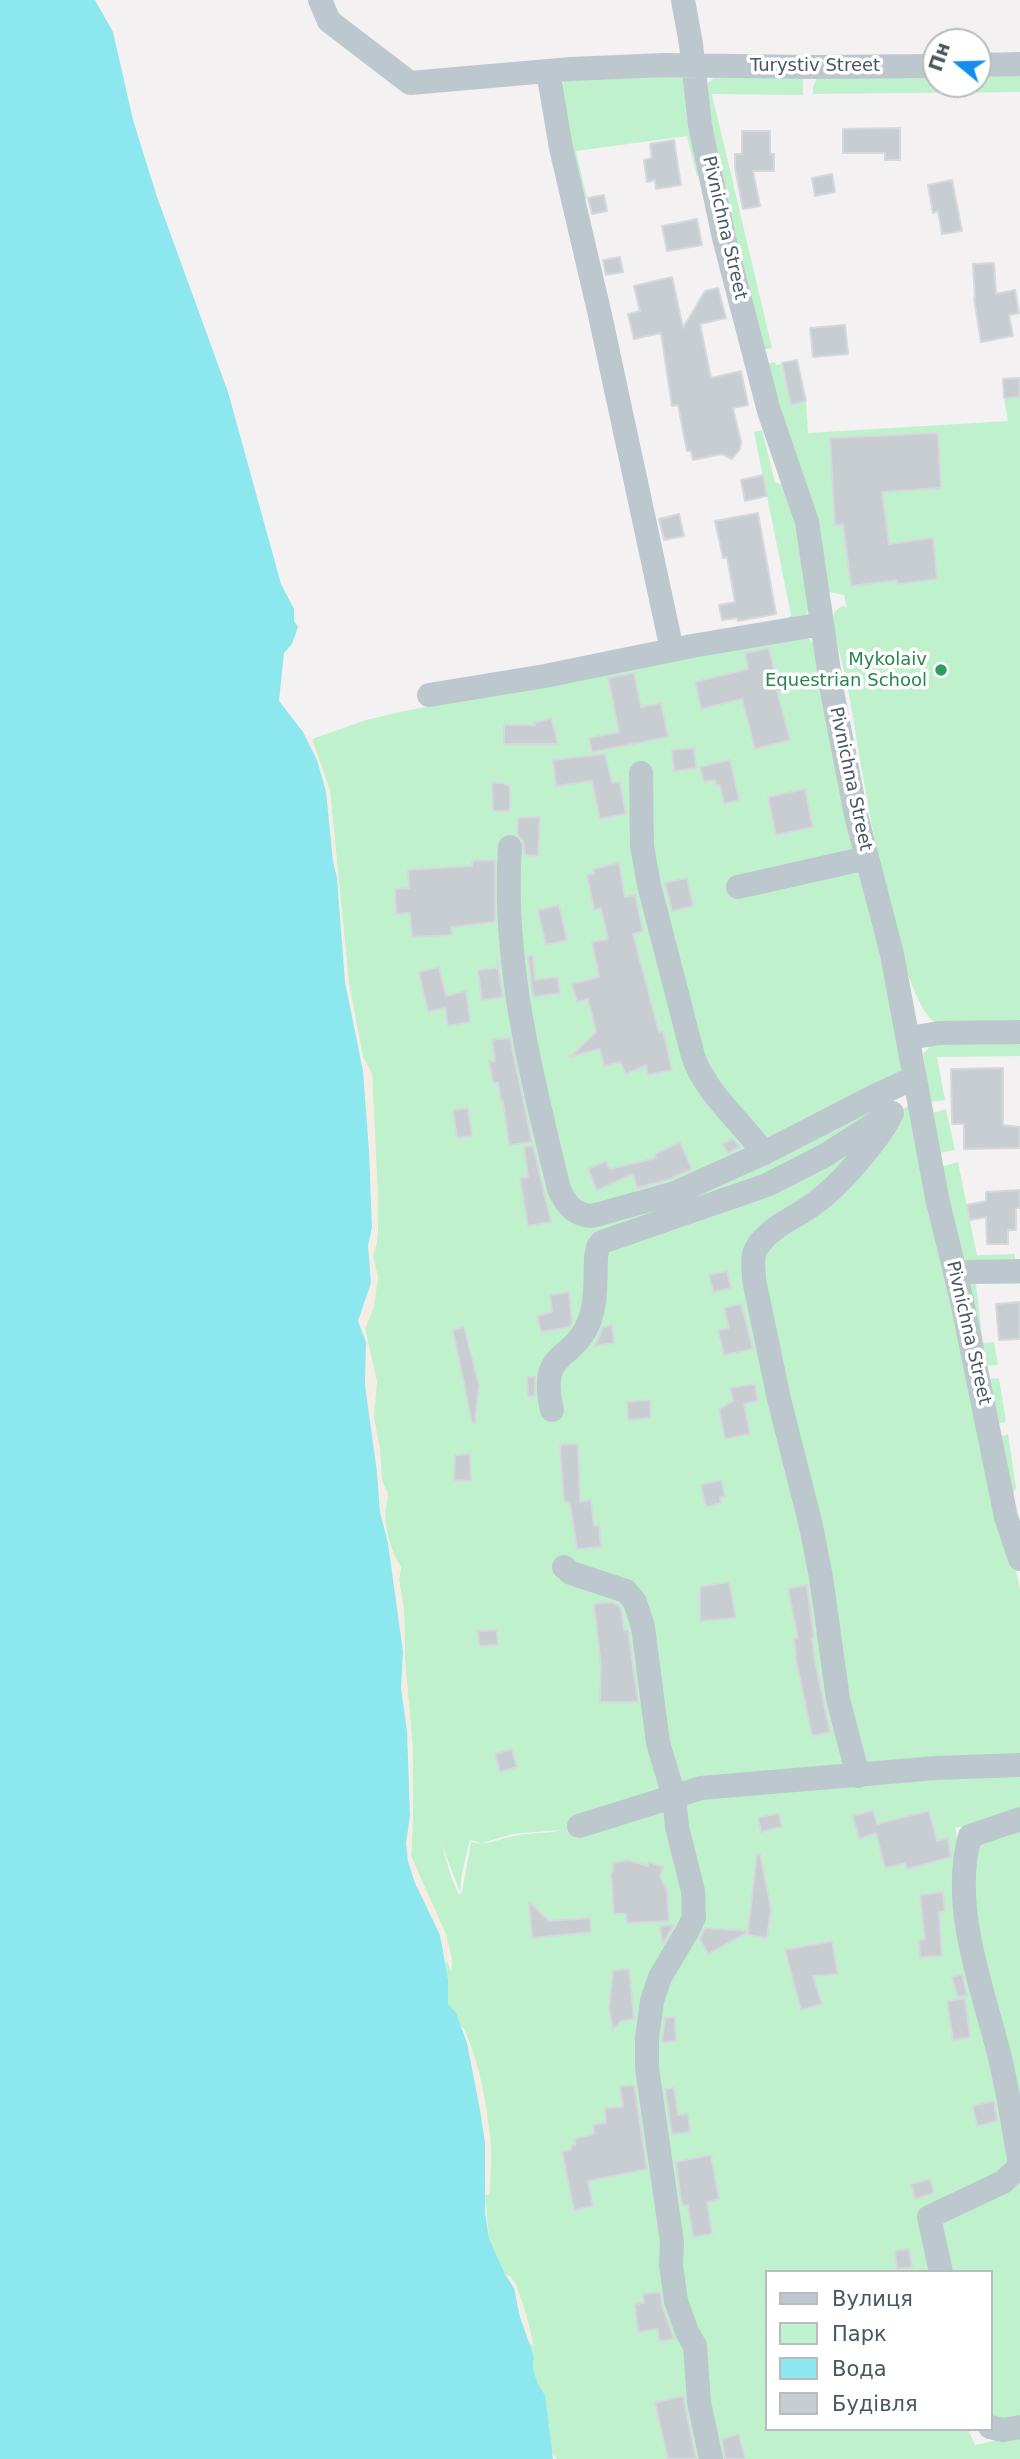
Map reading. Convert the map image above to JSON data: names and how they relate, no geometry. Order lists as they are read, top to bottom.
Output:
{
  "streets": {
    "street": ["Turystiv Street", "Pivnichna Street"]
  },
  "crossings": [
    ["Turystiv Street", "Pivnichna Street"]
  ],
  "places": ["Mykolaiv Equestrian School"],
  "legend": [
    "Вулиця",
    "Парк",
    "Вода",
    "Будівля"
  ],
  "north": "left"
}
